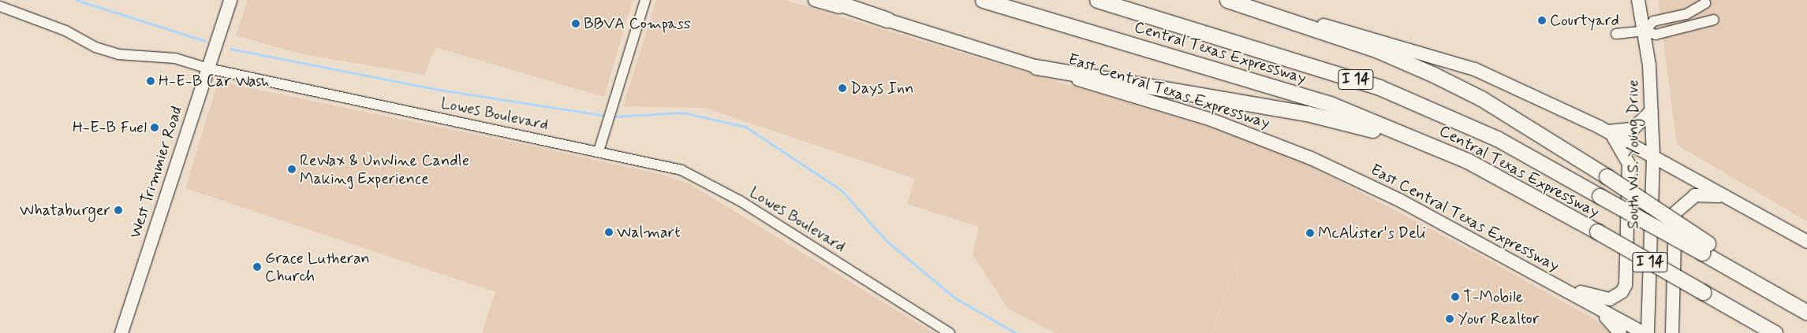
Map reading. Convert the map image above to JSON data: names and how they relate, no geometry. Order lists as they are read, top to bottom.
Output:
{
  "streets": {
    "highway": ["Central Texas Expressway", "I 14"],
    "main road": ["East Central Texas Expressway", "South W.S. Young Drive", "West Trimmier Road"],
    "street": ["Lowes Boulevard"]
  },
  "crossings": [
    ["Lowes Boulevard", "West Trimmier Road"]
  ],
  "places": [
    "Courtyard",
    "BBVA Compass",
    "H-E-B Car Wash",
    "Days Inn",
    "H-E-B Fuel",
    "ReWax & UnWine Candle Making Experience",
    "Whataburger",
    "Walmart",
    "McAlister's Deli",
    "Grace Lutheran Church",
    "T-Mobile",
    "Your Realtor"
  ]
}
